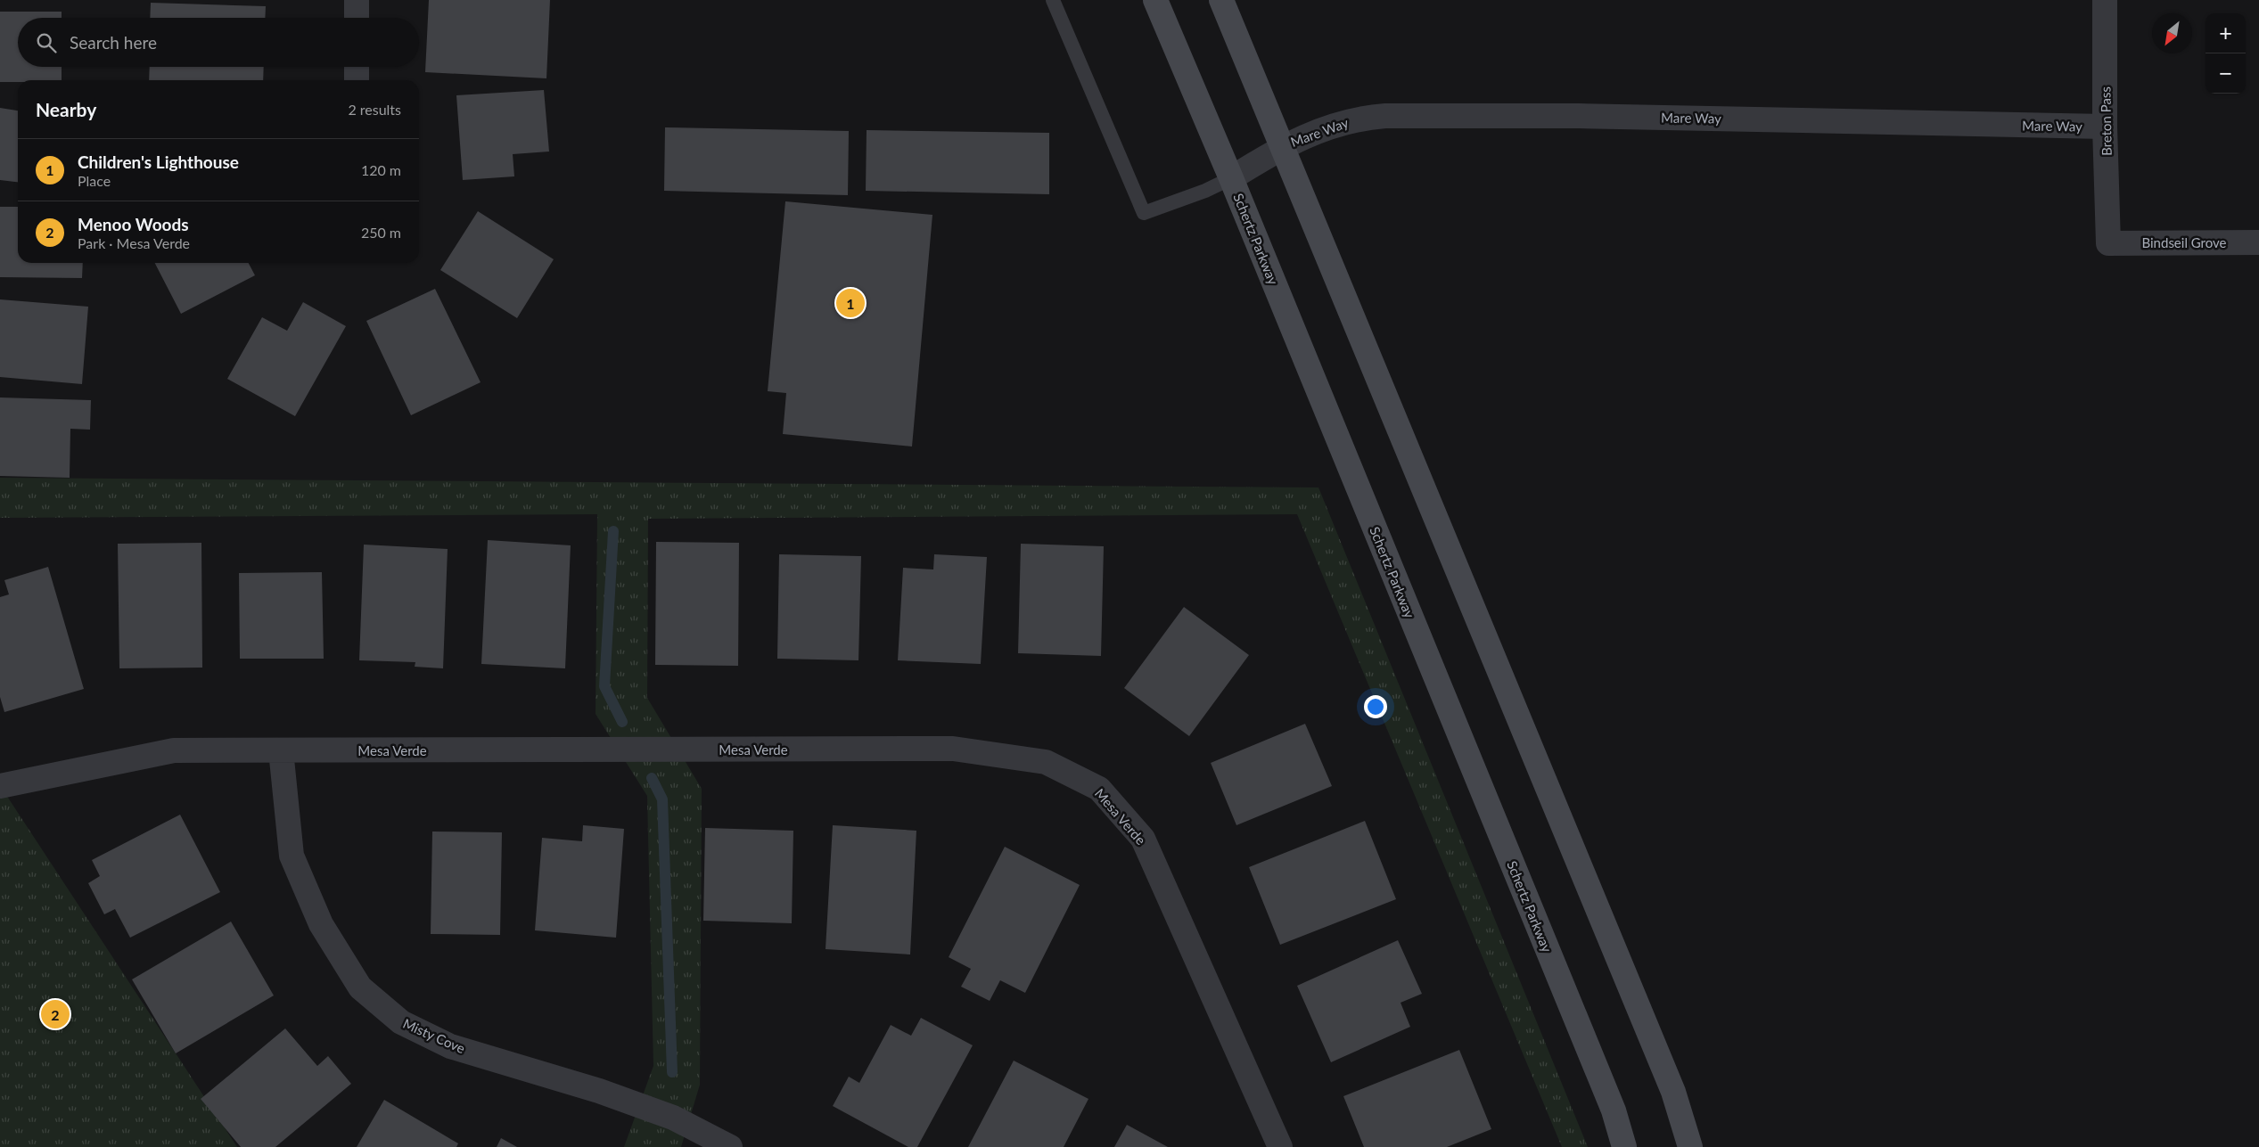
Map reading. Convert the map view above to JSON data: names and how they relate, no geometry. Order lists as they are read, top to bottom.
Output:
{
  "streets": {
    "main road": ["Schertz Parkway"],
    "street": [
      "Mare Way",
      "Breton Pass",
      "Bindseil Grove",
      "Mesa Verde",
      "Misty Cove"
    ]
  },
  "crossings": [
    ["Mare Way", "Breton Pass"],
    ["Mare Way", "Schertz Parkway"],
    ["Breton Pass", "Bindseil Grove"],
    ["Mesa Verde", "Misty Cove"]
  ],
  "north": "bottom left",
  "page": {
    "map_buttons": ["+", "−"],
    "search": "Search here",
    "heading": ["Nearby", "2 results"],
    "list": [
      {
        "mark": "1",
        "name": "Children's Lighthouse",
        "note": "Place",
        "value": "120 m"
      },
      {
        "mark": "2",
        "name": "Menoo Woods",
        "note": "Park · Mesa Verde",
        "value": "250 m"
      }
    ],
    "pins": ["1", "2"]
  }
}
